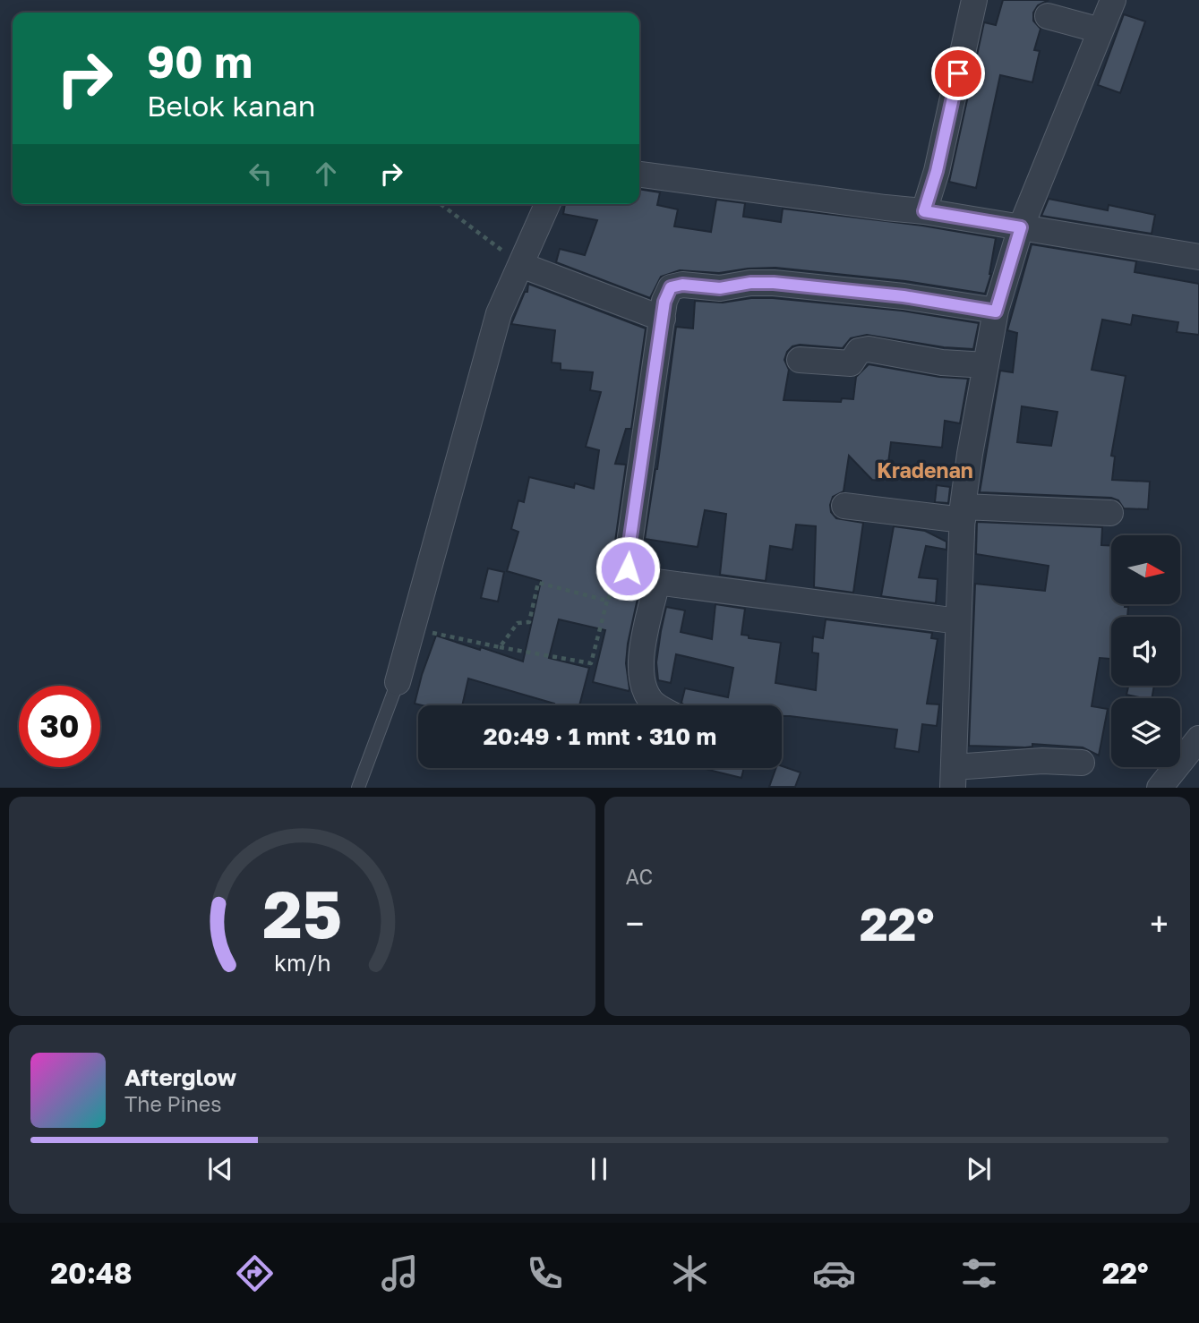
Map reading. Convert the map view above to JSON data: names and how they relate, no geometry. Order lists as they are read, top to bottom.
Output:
{
  "districts": ["Kradenan"],
  "north": "right",
  "page": {
    "turn": ["90 m", "Belok kanan"],
    "limit": "30",
    "trip": "20:49 · 1 mnt · 310 m",
    "tile": "AC",
    "heat": ["−", "22°", "+"],
    "song": ["Afterglow", "The Pines"],
    "tabs": ["20:48", "22°"],
    "gauge": ["25", "km/h"]
  }
}
